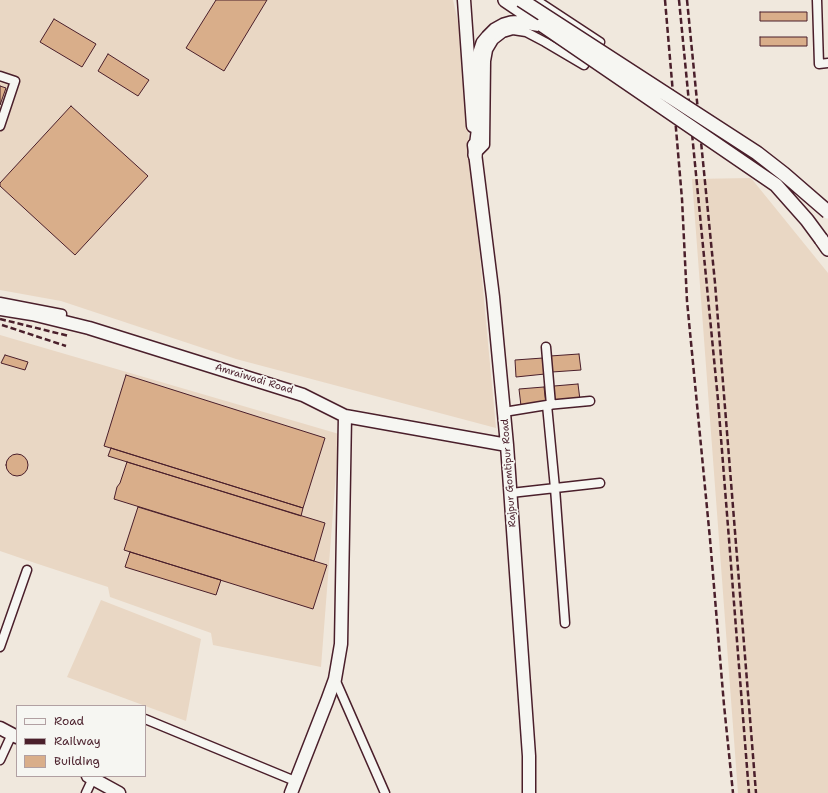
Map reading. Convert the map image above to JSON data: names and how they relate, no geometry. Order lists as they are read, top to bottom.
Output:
{
  "streets": {
    "main road": ["Amraiwadi Road", "Rajpur Gomtipur Road"]
  },
  "crossings": [
    ["Amraiwadi Road", "Rajpur Gomtipur Road"]
  ],
  "legend": ["Road", "Railway", "Building"]
}
